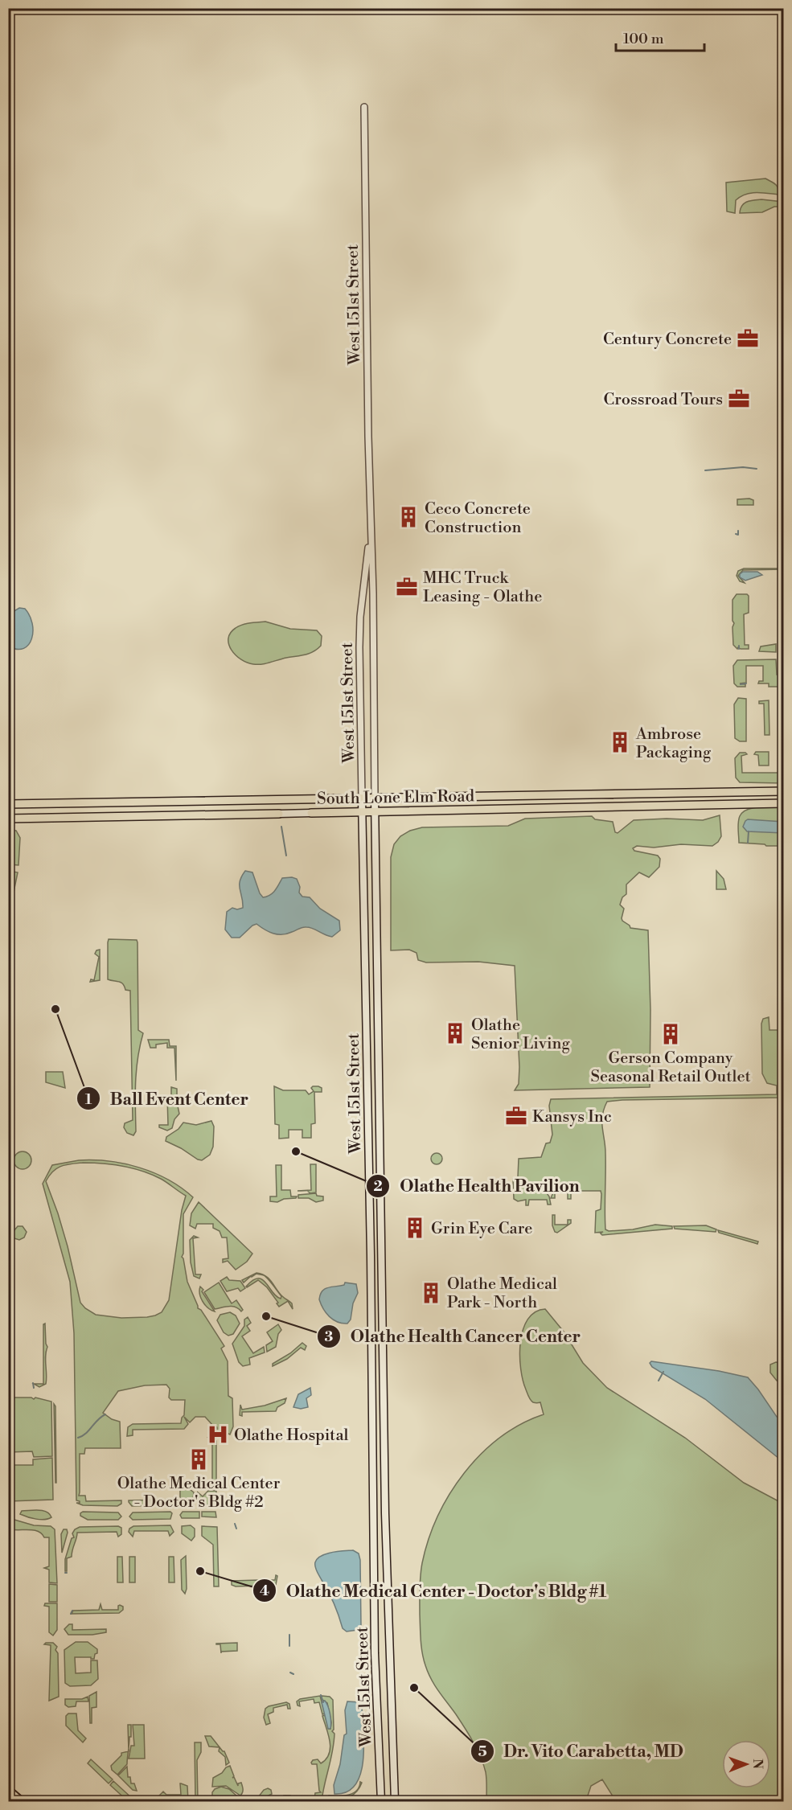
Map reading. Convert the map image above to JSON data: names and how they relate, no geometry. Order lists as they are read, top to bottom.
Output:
{
  "streets": {
    "main road": ["West 151st Street", "South Lone Elm Road"]
  },
  "crossings": [
    ["West 151st Street", "South Lone Elm Road"]
  ],
  "places": {
    "office": [
      "Century Concrete",
      "Crossroad Tours",
      "MHC Truck Leasing - Olathe",
      "Kansys Inc"
    ],
    "building": [
      "Ceco Concrete Construction",
      "Ambrose Packaging",
      "Olathe Senior Living",
      "Gerson Company Seasonal Retail Outlet",
      "Grin Eye Care",
      "Olathe Medical Park - North",
      "Olathe Medical Center - Doctor's Bldg #2"
    ],
    "other": [
      "Ball Event Center",
      "Olathe Health Pavilion",
      "Olathe Health Cancer Center",
      "Olathe Medical Center - Doctor's Bldg #1",
      "Dr. Vito Carabetta, MD"
    ],
    "hospital": ["Olathe Hospital"]
  },
  "scale_bar": "100 m",
  "north": "right"
}
